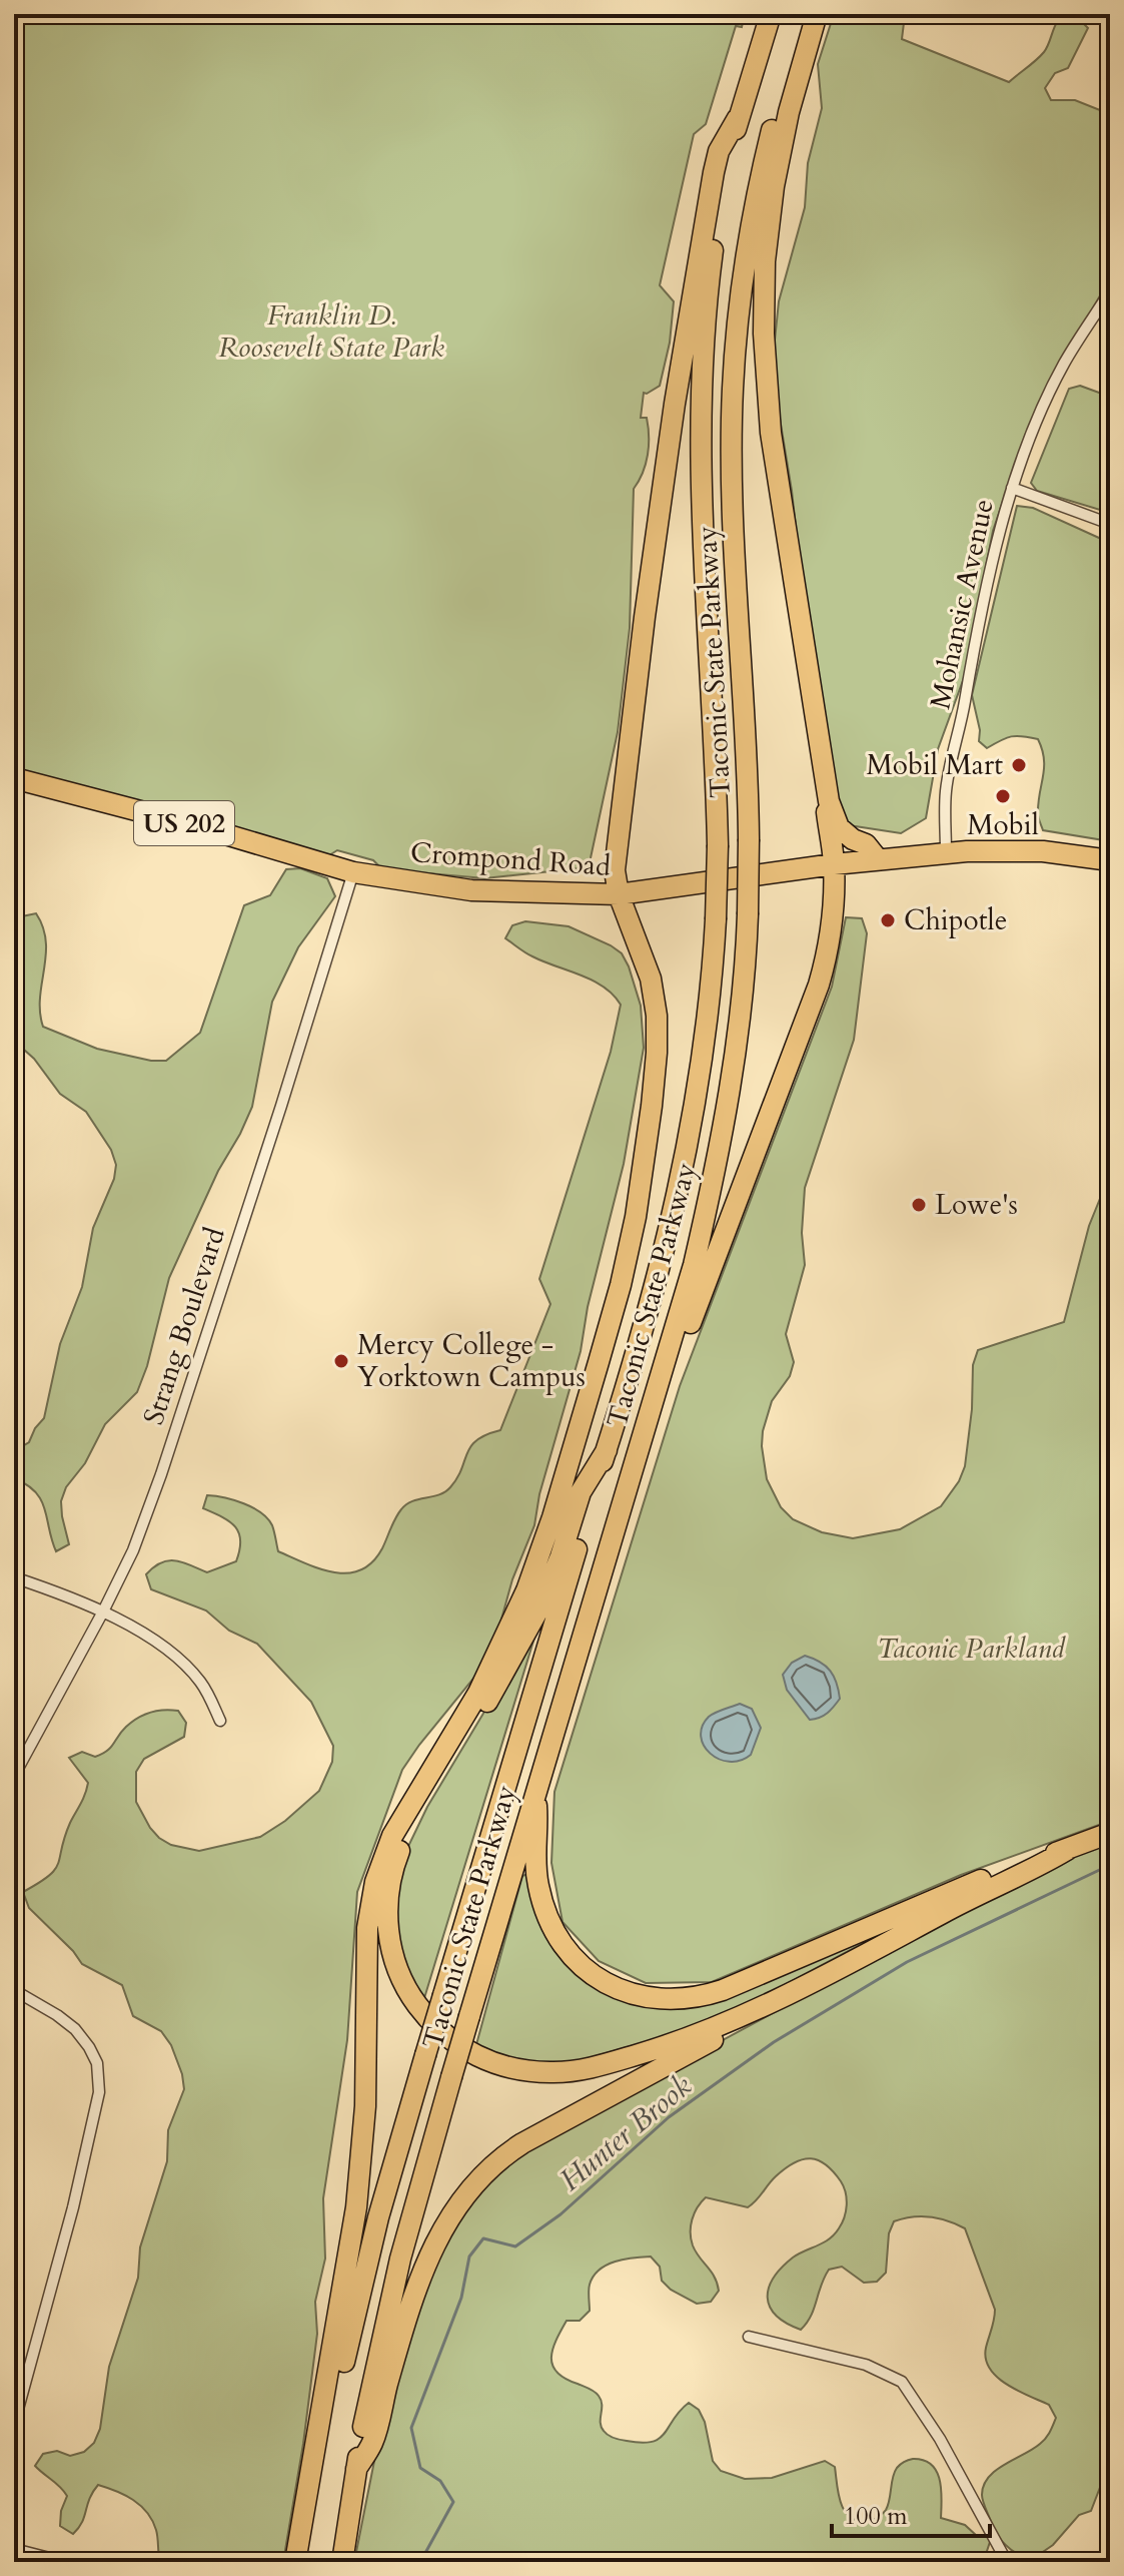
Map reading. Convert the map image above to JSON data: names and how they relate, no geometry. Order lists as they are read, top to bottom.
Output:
{
  "streets": {
    "highway": ["Taconic State Parkway", "US 202", "Crompond Road"],
    "street": ["Mohansic Avenue", "Strang Boulevard"]
  },
  "crossings": [
    ["Mohansic Avenue", "Crompond Road"],
    ["Crompond Road", "Strang Boulevard"]
  ],
  "water": ["Hunter Brook"],
  "parks": ["Franklin D. Roosevelt State Park", "Taconic Parkland"],
  "places": [
    "Mobil Mart",
    "Mobil",
    "Chipotle",
    "Lowe's",
    "Mercy College - Yorktown Campus"
  ],
  "scale_bar": "100 m"
}
